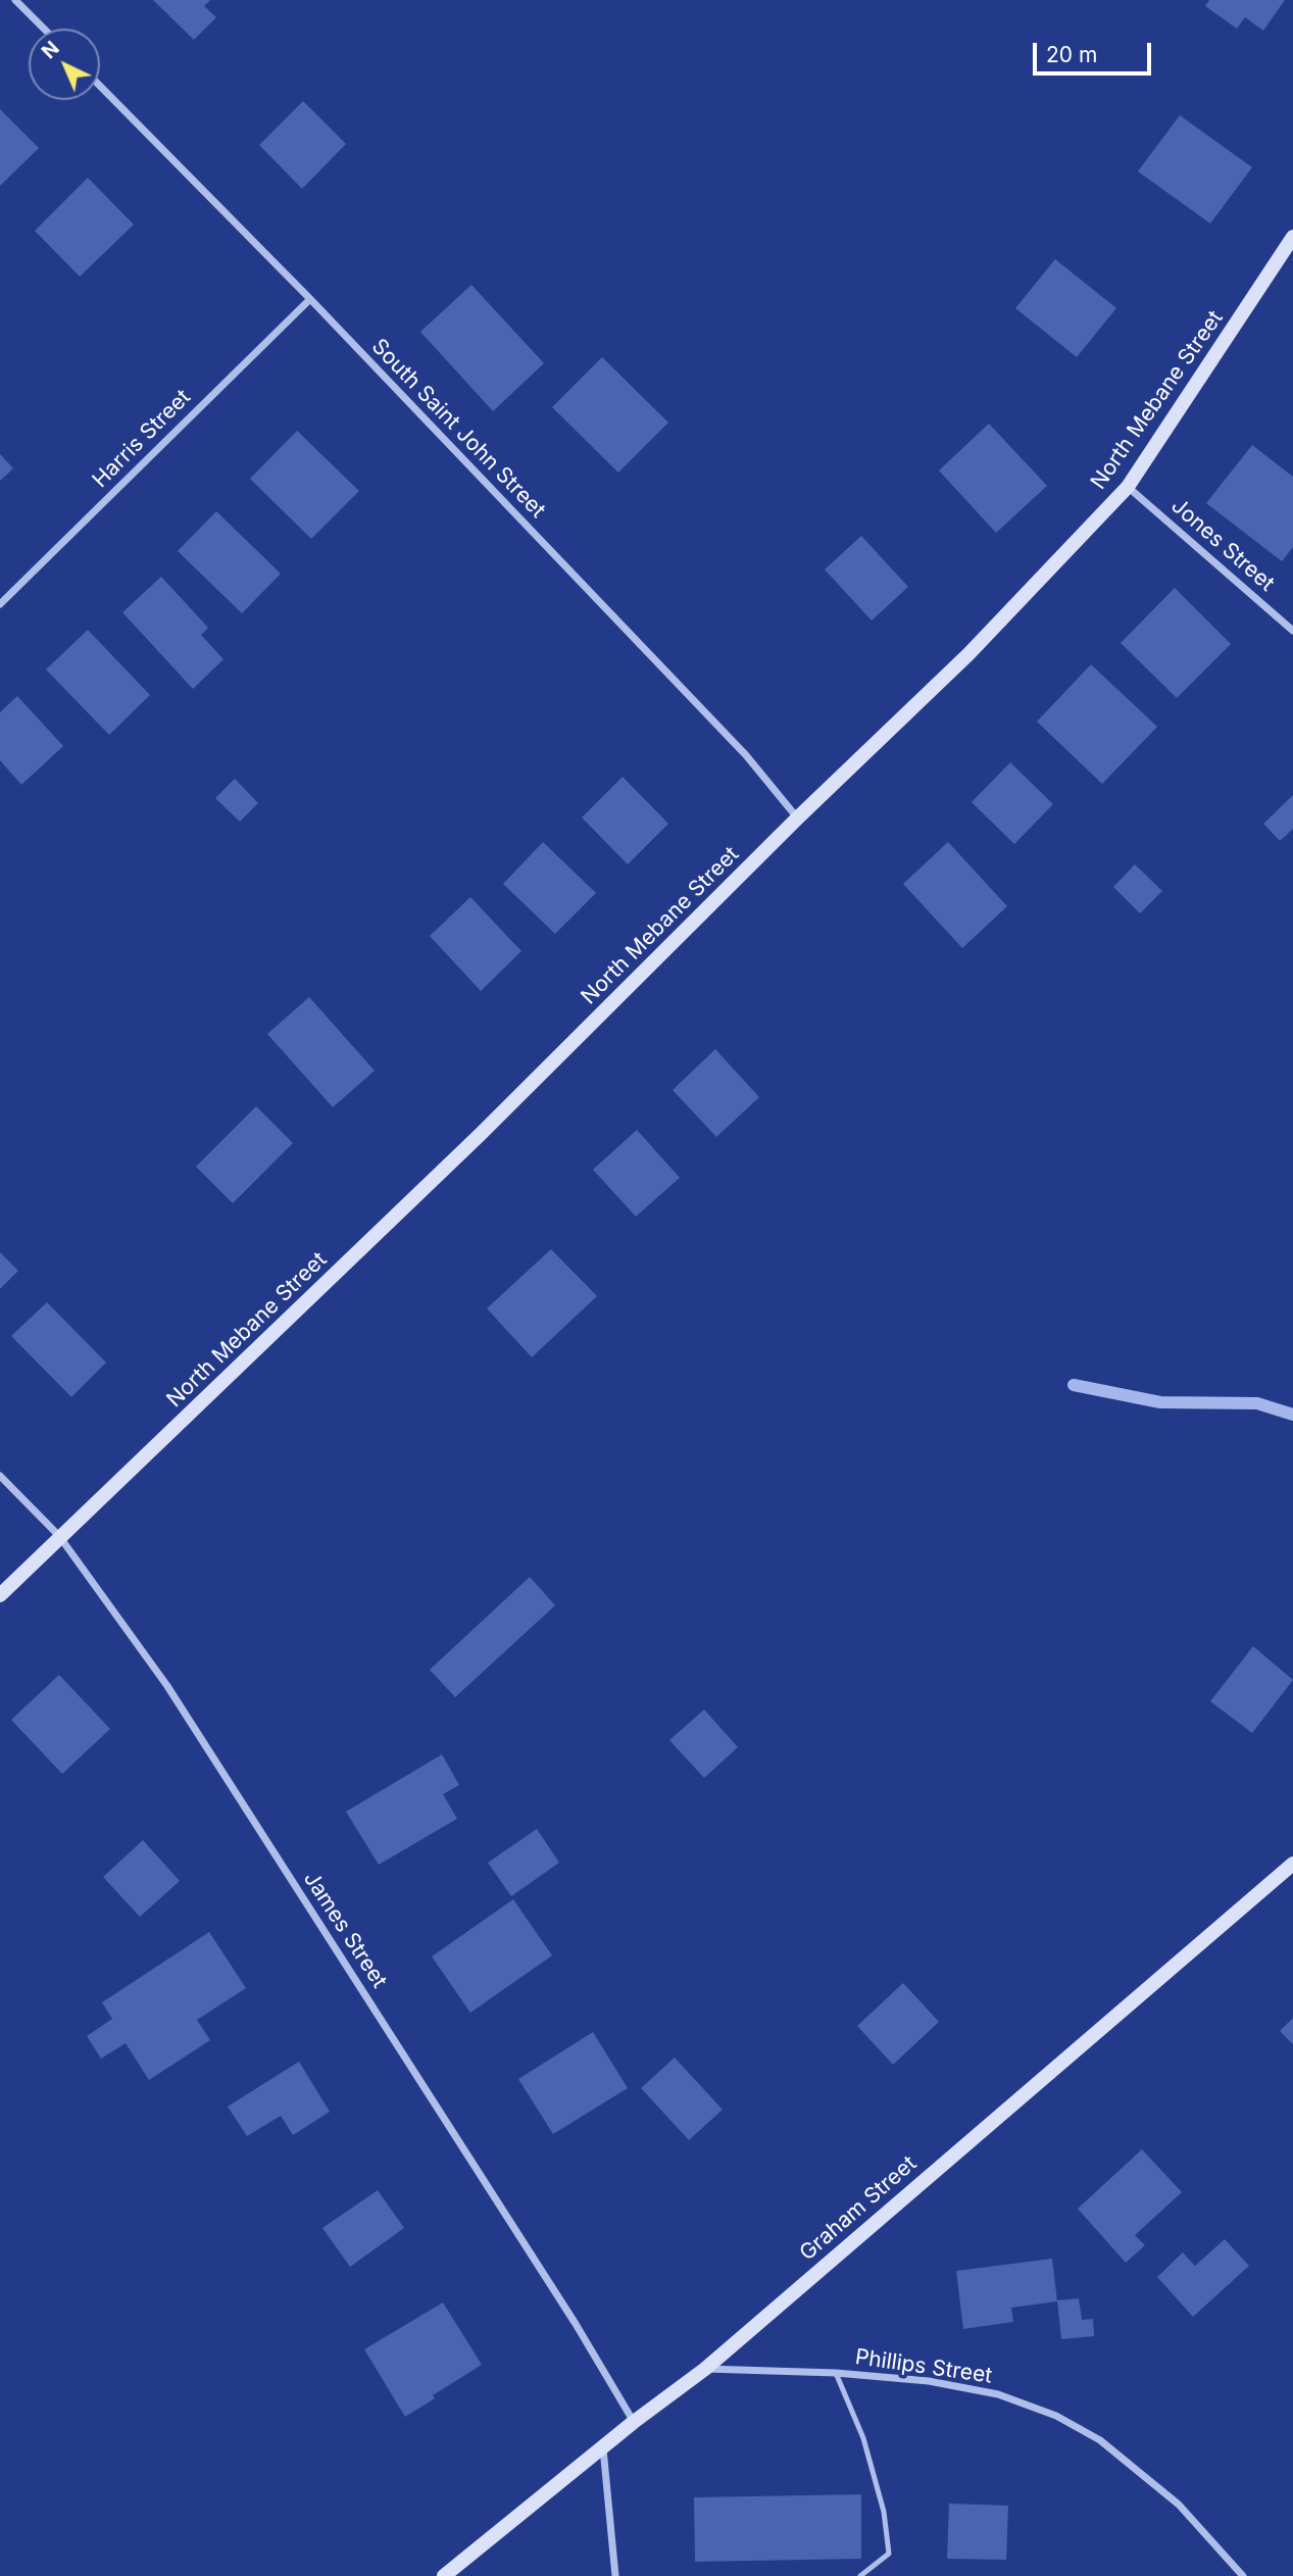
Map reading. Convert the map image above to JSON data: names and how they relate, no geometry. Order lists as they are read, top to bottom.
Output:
{
  "streets": {
    "street": [
      "North Mebane Street",
      "South Saint John Street",
      "Harris Street",
      "Jones Street",
      "James Street",
      "Graham Street",
      "Phillips Street"
    ]
  },
  "crossings": [
    ["North Mebane Street", "South Saint John Street"],
    ["North Mebane Street", "Jones Street"],
    ["North Mebane Street", "James Street"],
    ["South Saint John Street", "Harris Street"],
    ["James Street", "Graham Street"],
    ["Graham Street", "Phillips Street"]
  ],
  "scale_bar": "20 m",
  "north": "top left"
}
